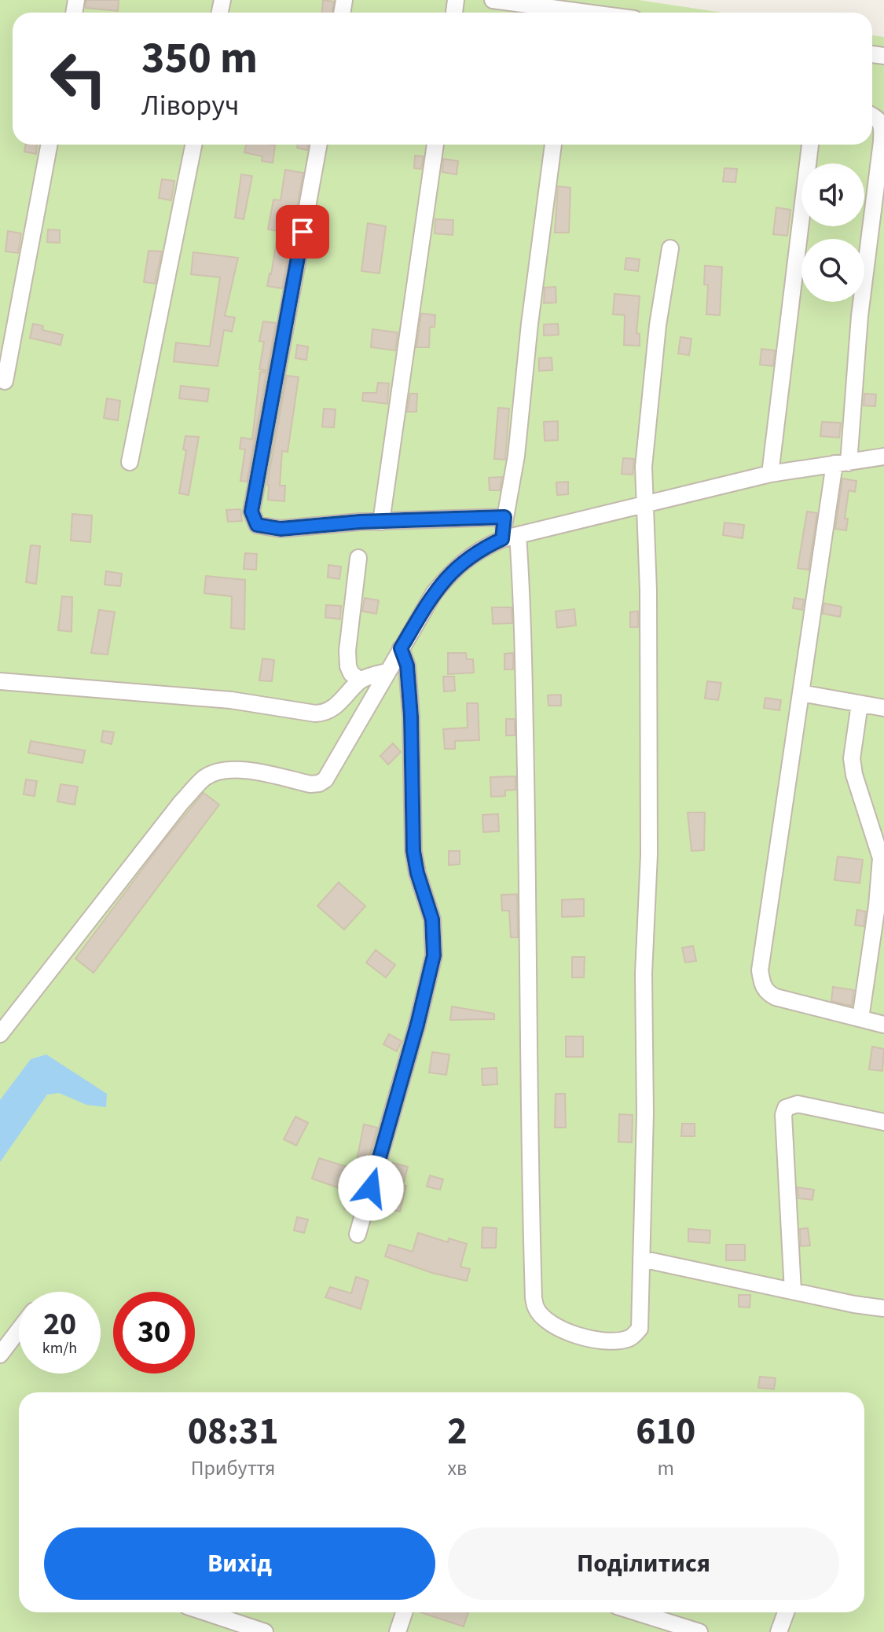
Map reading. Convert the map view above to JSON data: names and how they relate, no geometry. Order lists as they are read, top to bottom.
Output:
{
  "page": {
    "turn": ["350 m", "Ліворуч"],
    "speed": "20 km/h",
    "limit": "30",
    "eta": [
      "08:31",
      "Прибуття",
      "2",
      "хв",
      "610",
      "m"
    ],
    "buttons": ["Вихід", "Поділитися"]
  }
}
